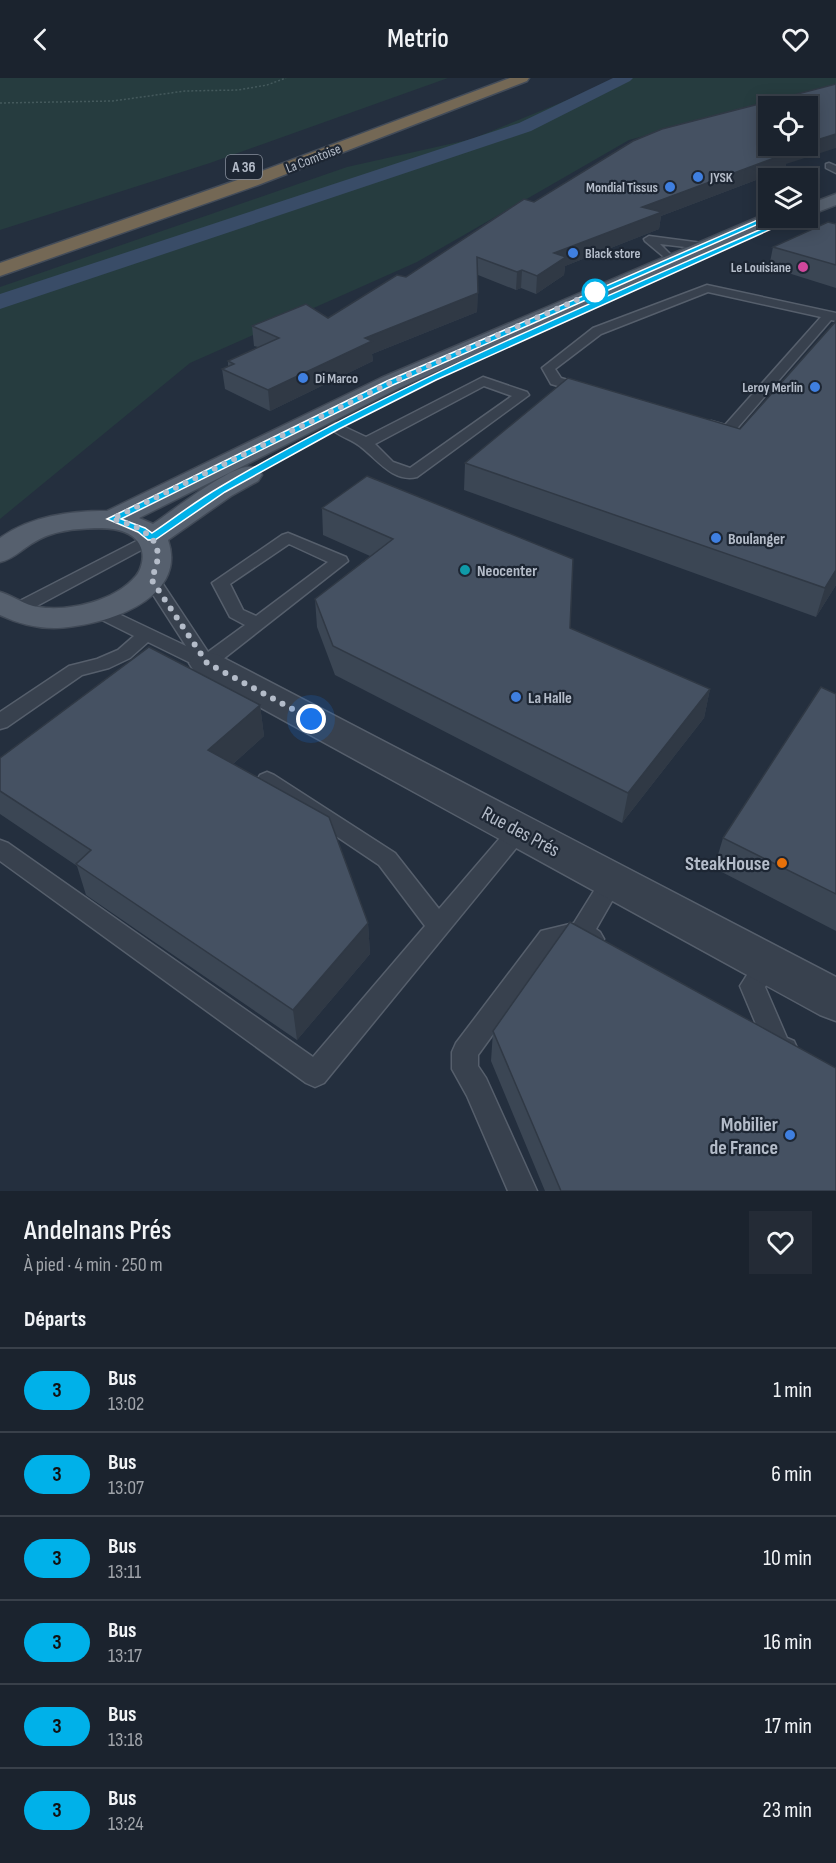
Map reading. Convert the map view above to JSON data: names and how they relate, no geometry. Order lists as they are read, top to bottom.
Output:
{
  "streets": {
    "highway": ["La Comtoise", "A 36"],
    "street": ["Rue des Prés"]
  },
  "places": [
    "JYSK",
    "Mondial Tissus",
    "Black store",
    "Le Louisiane",
    "Di Marco",
    "Leroy Merlin",
    "Boulanger",
    "Neocenter",
    "La Halle",
    "SteakHouse",
    "Mobilier de France"
  ],
  "lines": ["bus line 3"],
  "page": {
    "header": "Metrio",
    "heading": [
      ["Andelnans Prés", "À pied · 4 min · 250 m"],
      "Départs"
    ],
    "list": [
      {
        "mark": "3",
        "name": "Bus",
        "note": "13:02",
        "value": "1 min"
      },
      {
        "mark": "3",
        "name": "Bus",
        "note": "13:07",
        "value": "6 min"
      },
      {
        "mark": "3",
        "name": "Bus",
        "note": "13:11",
        "value": "10 min"
      },
      {
        "mark": "3",
        "name": "Bus",
        "note": "13:17",
        "value": "16 min"
      },
      {
        "mark": "3",
        "name": "Bus",
        "note": "13:18",
        "value": "17 min"
      },
      {
        "mark": "3",
        "name": "Bus",
        "note": "13:24",
        "value": "23 min"
      }
    ]
  }
}
